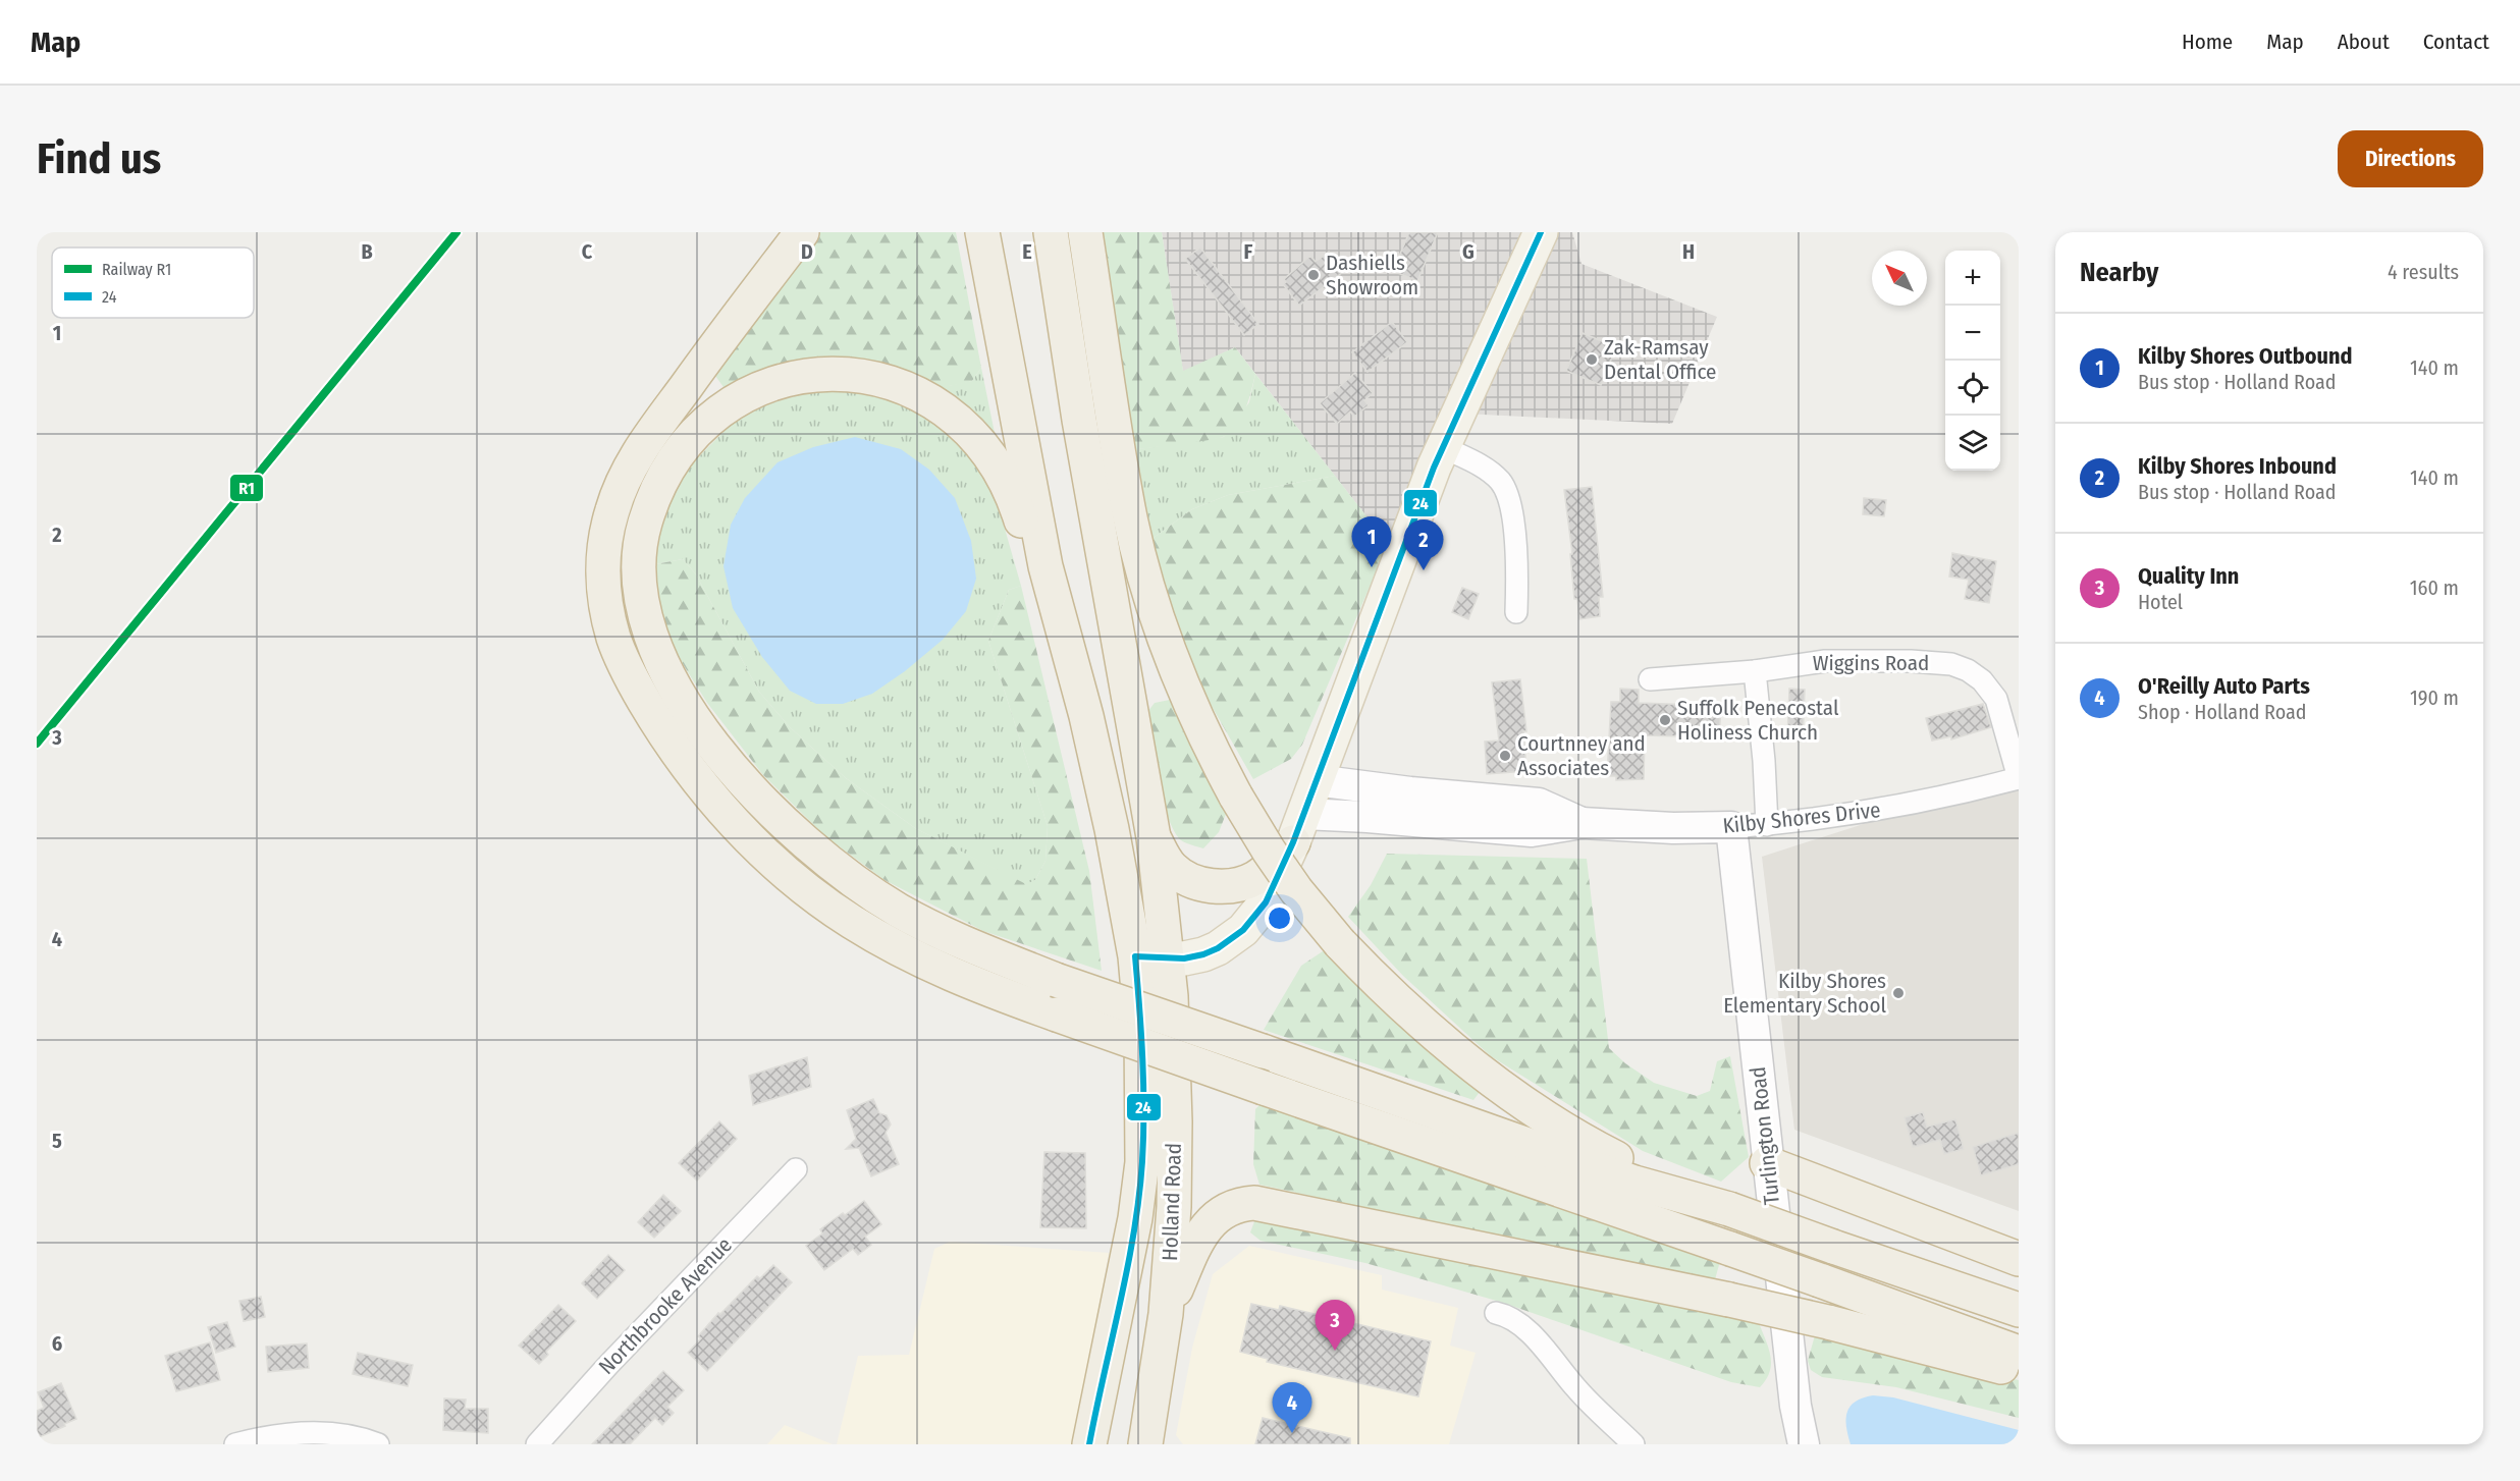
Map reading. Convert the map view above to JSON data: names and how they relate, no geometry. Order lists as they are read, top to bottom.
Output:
{
  "streets": {
    "highway": ["Holland Road"],
    "street": [
      "Wiggins Road",
      "Kilby Shores Drive",
      "Turlington Road",
      "Northbrooke Avenue"
    ]
  },
  "crossings": [
    ["Wiggins Road", "Kilby Shores Drive"],
    ["Kilby Shores Drive", "Turlington Road"]
  ],
  "places": [
    "Dashiells Showroom",
    "Zak-Ramsay Dental Office",
    "Suffolk Penecostal Holiness Church",
    "Courtnney and Associates",
    "Kilby Shores Elementary School"
  ],
  "lines": ["rail line R1", "transit line 24"],
  "legend": ["Railway R1", "24"],
  "north": "top left",
  "page": {
    "header": "Map",
    "nav": [
      "Home",
      "Map",
      "About",
      "Contact"
    ],
    "buttons": "Directions",
    "title": "Find us",
    "heading": ["Nearby", "4 results"],
    "map_buttons": ["+", "−"],
    "list": [
      {
        "mark": "1",
        "name": "Kilby Shores Outbound",
        "note": "Bus stop · Holland Road",
        "value": "140 m"
      },
      {
        "mark": "2",
        "name": "Kilby Shores Inbound",
        "note": "Bus stop · Holland Road",
        "value": "140 m"
      },
      {
        "mark": "3",
        "name": "Quality Inn",
        "note": "Hotel",
        "value": "160 m"
      },
      {
        "mark": "4",
        "name": "O'Reilly Auto Parts",
        "note": "Shop · Holland Road",
        "value": "190 m"
      }
    ],
    "pins": [
      "1",
      "2",
      "3",
      "4"
    ]
  },
  "grid": {
    "columns": [
      "B",
      "C",
      "D",
      "E",
      "F",
      "G",
      "H"
    ],
    "rows": [
      "1",
      "2",
      "3",
      "4",
      "5",
      "6"
    ]
  }
}
